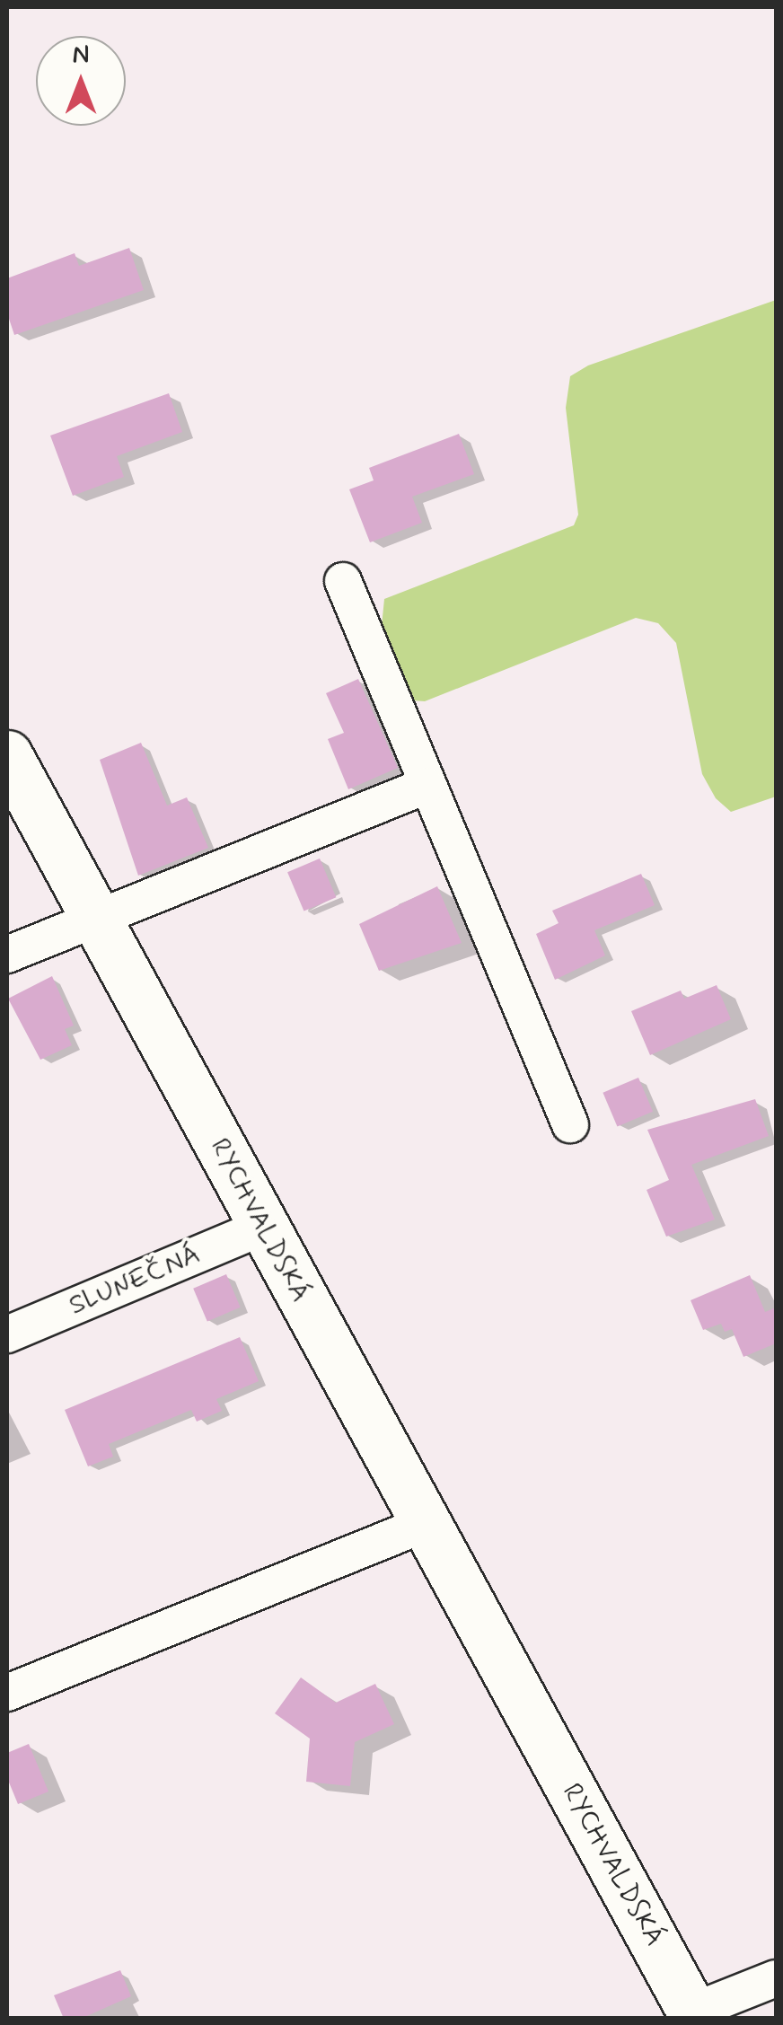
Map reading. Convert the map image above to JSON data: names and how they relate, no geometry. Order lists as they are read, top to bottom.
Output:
{
  "streets": {
    "street": ["RYCHVALDSKÁ", "SLUNEČNÁ"]
  },
  "crossings": [
    ["RYCHVALDSKÁ", "SLUNEČNÁ"]
  ],
  "north": "top"
}
